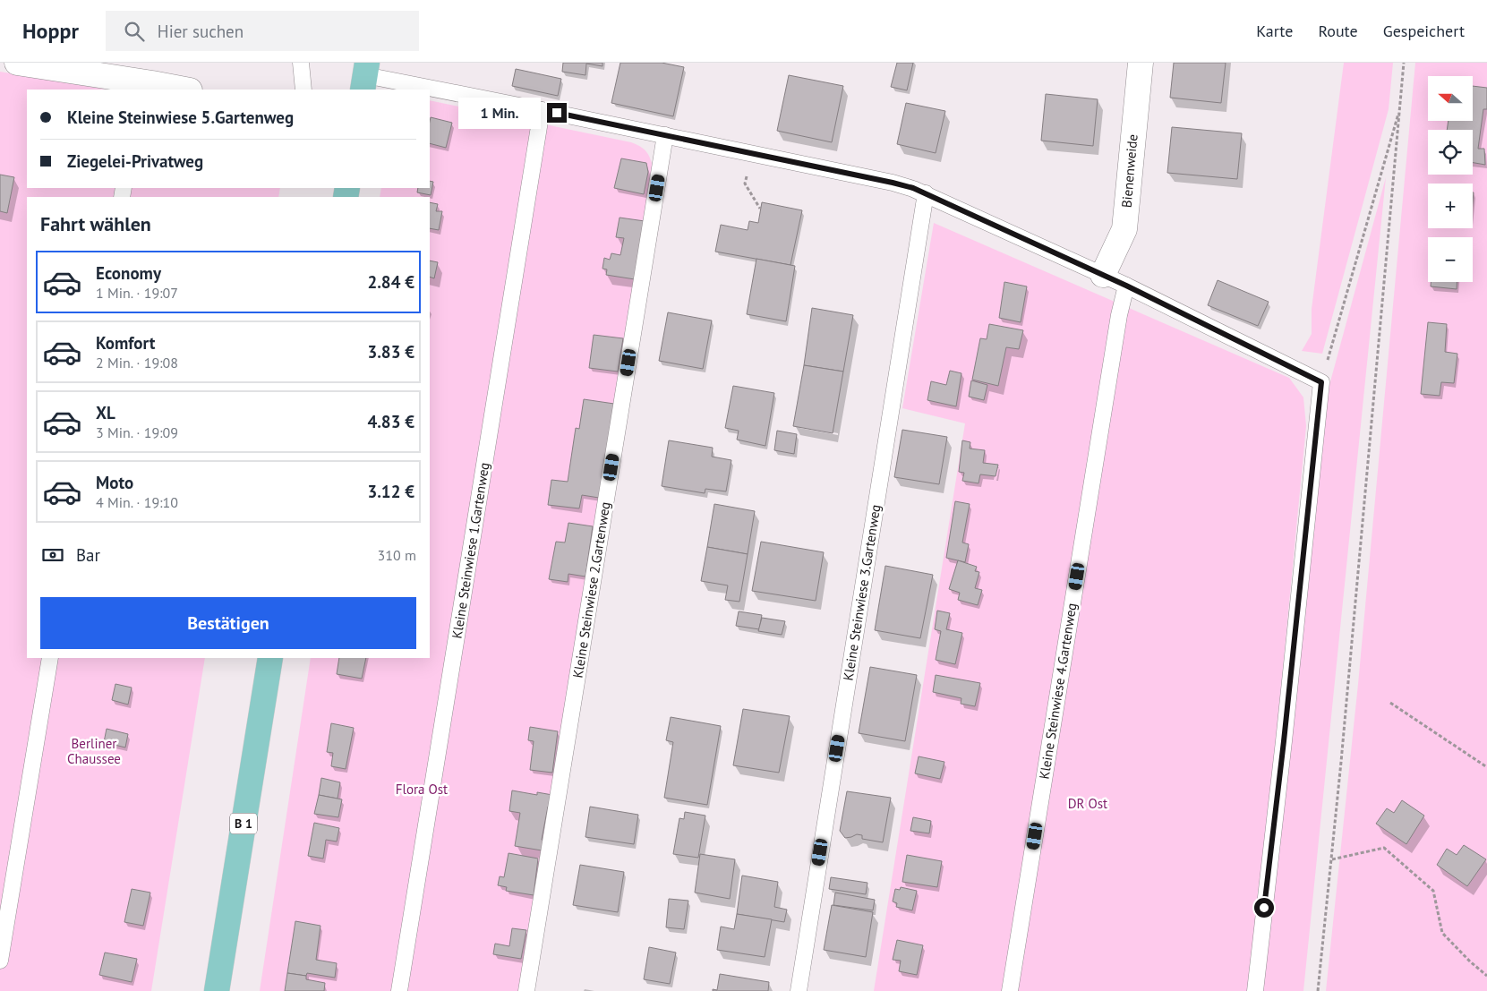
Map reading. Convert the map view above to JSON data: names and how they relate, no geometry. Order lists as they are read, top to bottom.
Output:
{
  "streets": {
    "main road": ["B 1"],
    "street": ["Bienenweide"],
    "lane": [
      "Kleine Steinwiese 1.Gartenweg",
      "Kleine Steinwiese 2.Gartenweg",
      "Kleine Steinwiese 3.Gartenweg",
      "Kleine Steinwiese 4.Gartenweg"
    ]
  },
  "parks": ["Berliner Chaussee", "Flora Ost", "DR Ost"],
  "north": "left",
  "page": {
    "header": "Hoppr",
    "search": "Hier suchen",
    "nav": ["Karte", "Route", "Gespeichert"],
    "map_buttons": ["+", "−"],
    "banner": ["Kleine Steinwiese 5.Gartenweg", "Ziegelei-Privatweg"],
    "bubble": "1 Min.",
    "heading": "Fahrt wählen",
    "list": [
      {
        "name": "Economy",
        "note": "1 Min. · 19:07",
        "value": "2.84 €"
      },
      {
        "name": "Komfort",
        "note": "2 Min. · 19:08",
        "value": "3.83 €"
      },
      {
        "name": "XL",
        "note": "3 Min. · 19:09",
        "value": "4.83 €"
      },
      {
        "name": "Moto",
        "note": "4 Min. · 19:10",
        "value": "3.12 €"
      }
    ],
    "pay": ["Bar", "310 m"],
    "buttons": "Bestätigen"
  }
}
